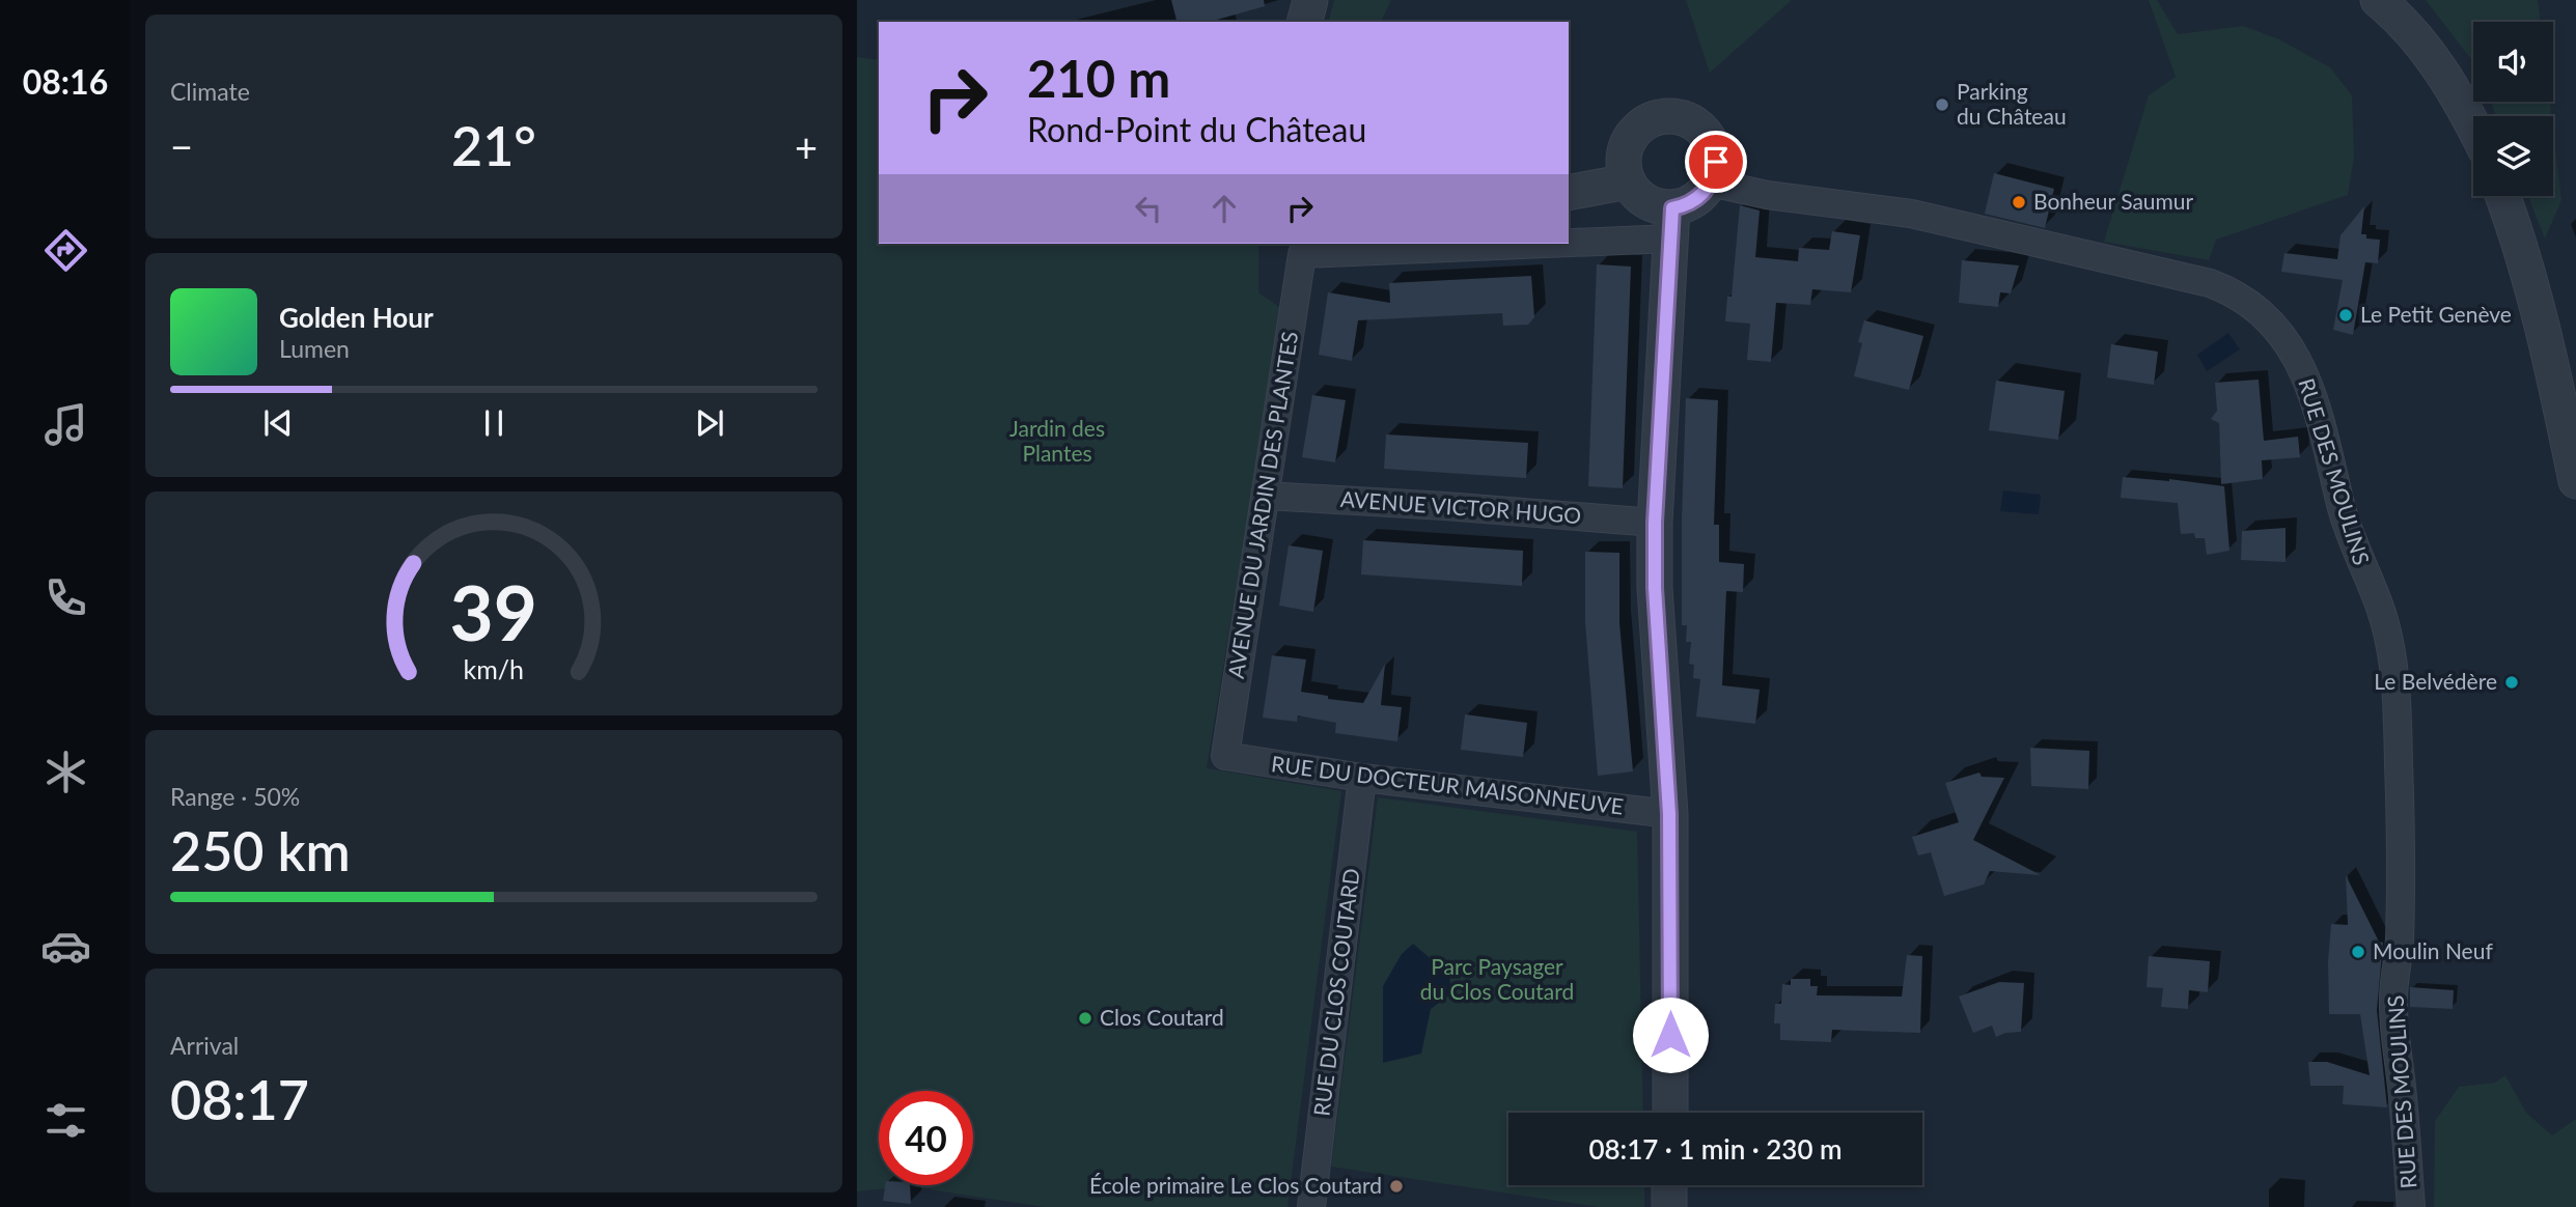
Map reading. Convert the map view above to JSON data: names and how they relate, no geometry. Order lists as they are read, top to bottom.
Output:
{
  "streets": {
    "street": [
      "RUE DES MOULINS",
      "AVENUE DU JARDIN DES PLANTES",
      "AVENUE VICTOR HUGO",
      "RUE DU DOCTEUR MAISONNEUVE",
      "RUE DU CLOS COUTARD"
    ]
  },
  "crossings": [
    ["RUE DES MOULINS", "AVENUE DU JARDIN DES PLANTES"],
    ["AVENUE DU JARDIN DES PLANTES", "AVENUE VICTOR HUGO"],
    ["AVENUE DU JARDIN DES PLANTES", "RUE DU DOCTEUR MAISONNEUVE"],
    ["RUE DU DOCTEUR MAISONNEUVE", "RUE DU CLOS COUTARD"]
  ],
  "parks": ["Jardin des Plantes", "Parc Paysager du Clos Coutard"],
  "places": [
    "Parking du Château",
    "Bonheur Saumur",
    "Le Petit Genève",
    "Le Belvédère",
    "Moulin Neuf",
    "Clos Coutard",
    "École primaire Le Clos Coutard"
  ],
  "page": {
    "tabs": "08:16",
    "tile": [
      "Climate",
      ["Range · 50%", "250 km"],
      ["Arrival", "08:17"]
    ],
    "turn": ["210 m", "Rond-Point du Château"],
    "heat": ["−", "21°", "+"],
    "song": ["Golden Hour", "Lumen"],
    "limit": "40",
    "trip": "08:17 · 1 min · 230 m",
    "gauge": ["39", "km/h"]
  }
}
